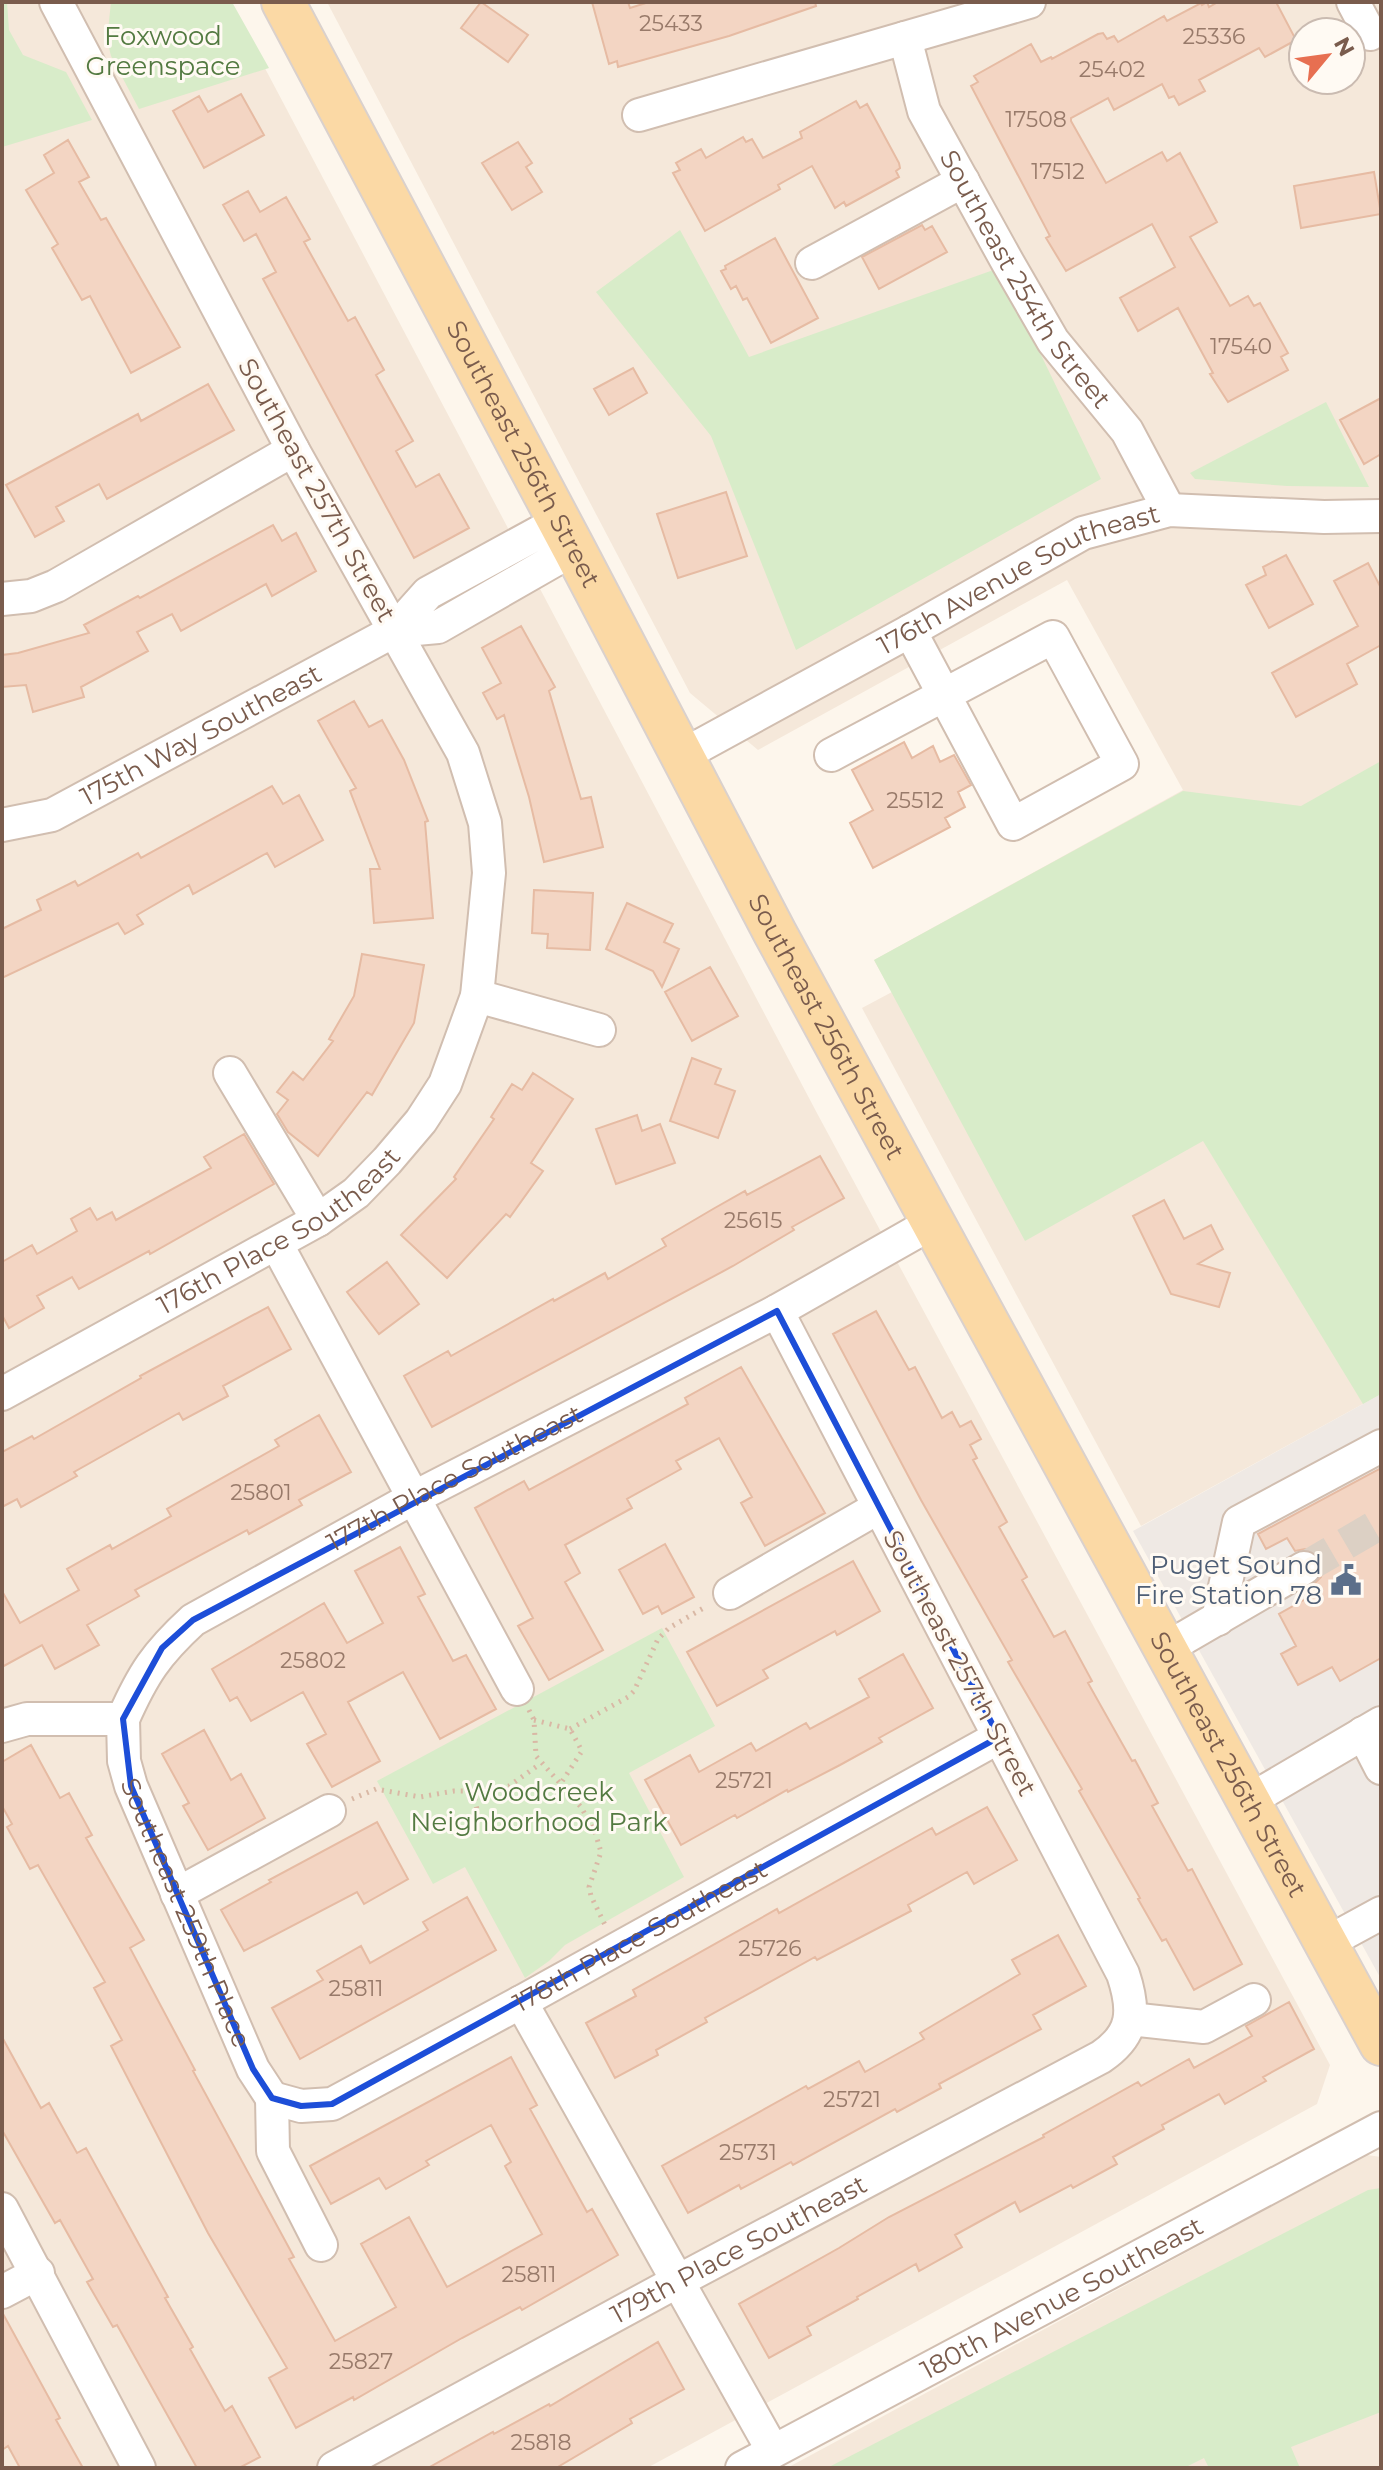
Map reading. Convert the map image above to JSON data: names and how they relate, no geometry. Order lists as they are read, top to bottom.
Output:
{
  "streets": {
    "main road": ["Southeast 256th Street"],
    "street": [
      "Southeast 254th Street",
      "Southeast 257th Street",
      "176th Avenue Southeast",
      "175th Way Southeast",
      "176th Place Southeast",
      "177th Place Southeast",
      "Southeast 259th Place",
      "178th Place Southeast",
      "179th Place Southeast",
      "180th Avenue Southeast"
    ]
  },
  "crossings": [
    ["Southeast 254th Street", "176th Avenue Southeast"],
    ["Southeast 256th Street", "176th Avenue Southeast"],
    ["Southeast 256th Street", "175th Way Southeast"],
    ["Southeast 256th Street", "177th Place Southeast"],
    ["Southeast 257th Street", "175th Way Southeast"],
    ["Southeast 257th Street", "176th Place Southeast"],
    ["Southeast 257th Street", "177th Place Southeast"],
    ["Southeast 257th Street", "178th Place Southeast"],
    ["Southeast 257th Street", "179th Place Southeast"],
    ["177th Place Southeast", "Southeast 259th Place"],
    ["Southeast 259th Place", "178th Place Southeast"]
  ],
  "parks": ["Foxwood Greenspace", "Woodcreek Neighborhood Park"],
  "places": {
    "public building": ["Puget Sound Fire Station 78"]
  },
  "house_numbers": [
    "25433",
    "25336",
    "25402",
    "17508",
    "17512",
    "17540",
    "25512",
    "25615",
    "25801",
    "25802",
    "25721",
    "25726",
    "25811",
    "25721",
    "25731",
    "25811",
    "25827",
    "25818"
  ],
  "north": "top right"
}
